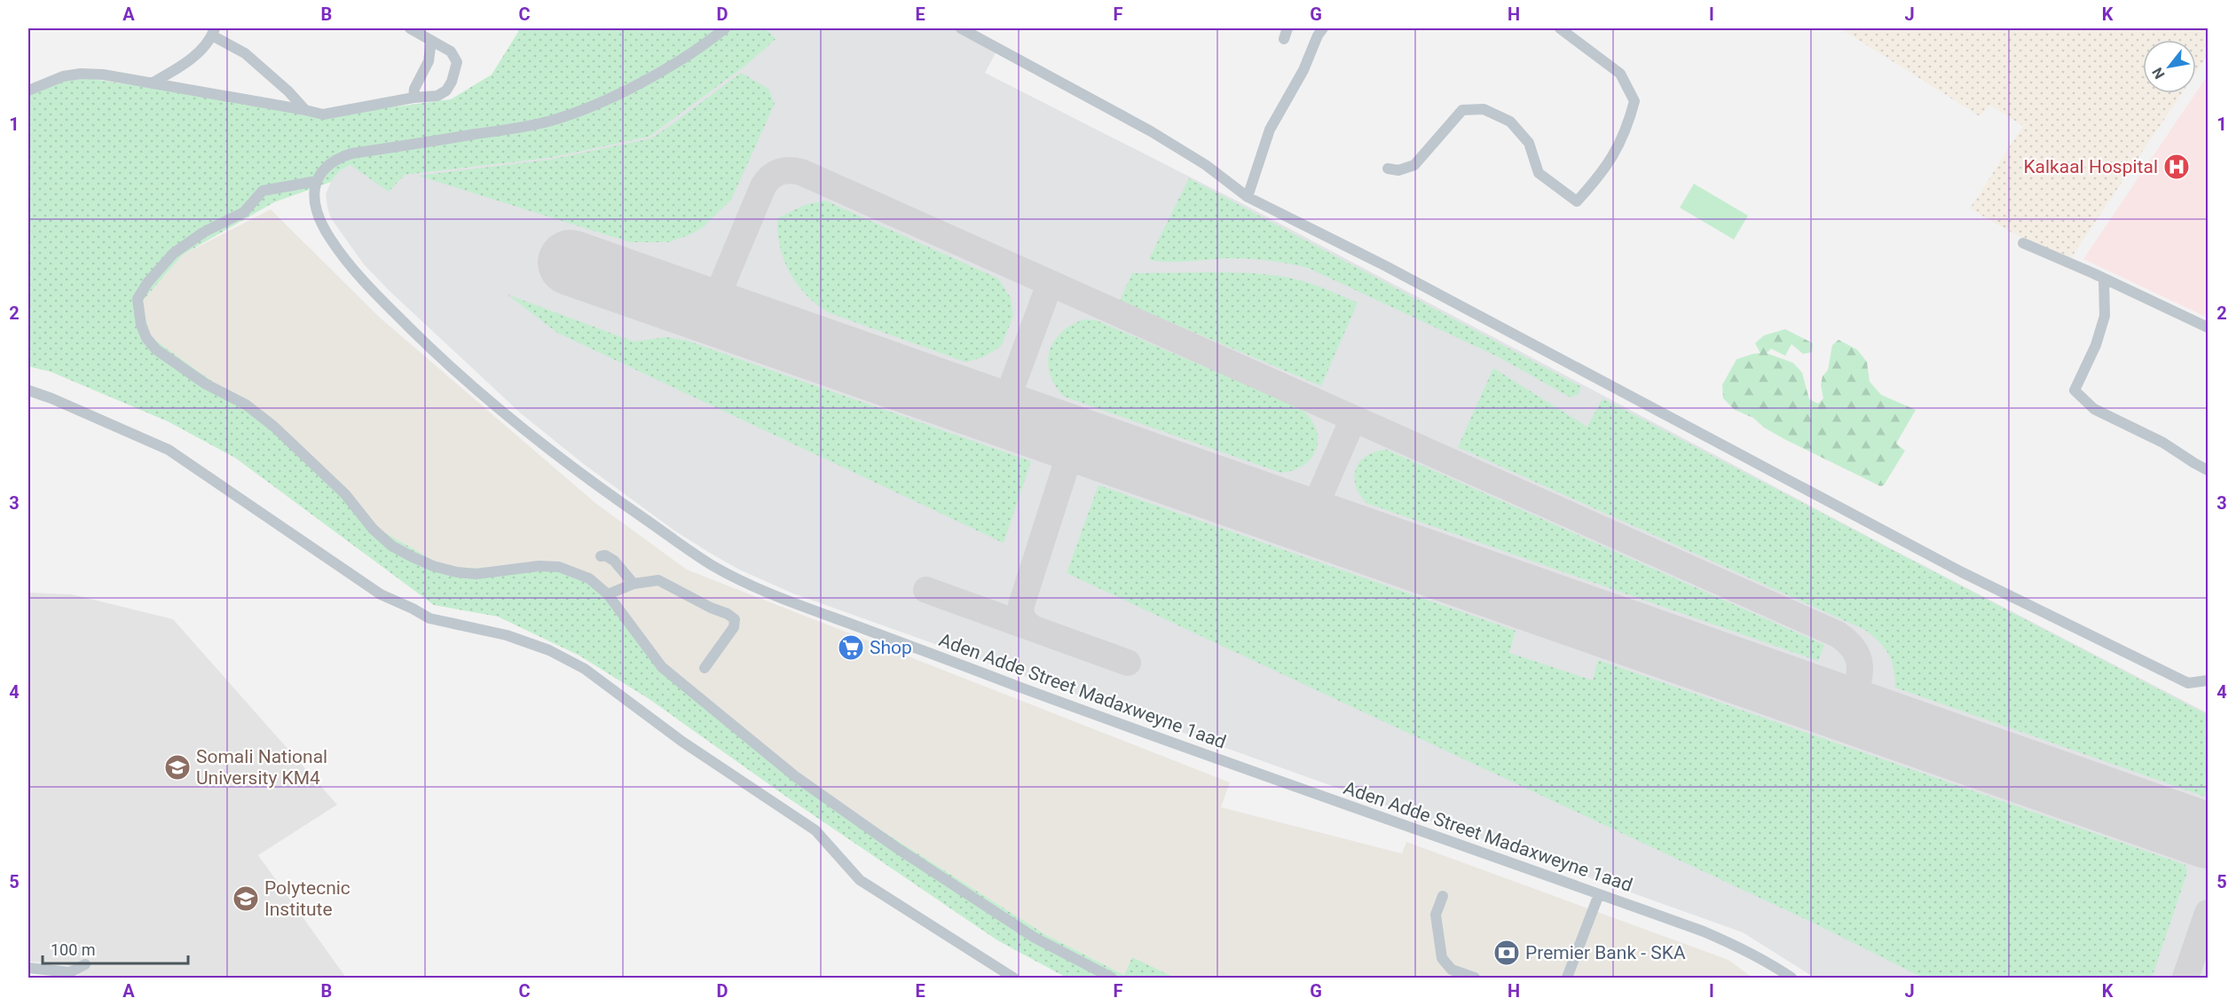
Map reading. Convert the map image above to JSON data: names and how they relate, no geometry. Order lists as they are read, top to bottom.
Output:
{
  "streets": {
    "street": ["Aden Adde Street Madaxweyne 1aad"]
  },
  "places": {
    "hospital": ["Kalkaal Hospital"],
    "supermarket": ["Shop"],
    "school or university": ["Somali National University KM4", "Polytecnic Institute"],
    "bank": ["Premier Bank - SKA"]
  },
  "scale_bar": "100 m",
  "north": "bottom left",
  "grid": {
    "columns": [
      "A",
      "B",
      "C",
      "D",
      "E",
      "F",
      "G",
      "H",
      "I",
      "J",
      "K"
    ],
    "rows": [
      "1",
      "2",
      "3",
      "4",
      "5"
    ]
  }
}
